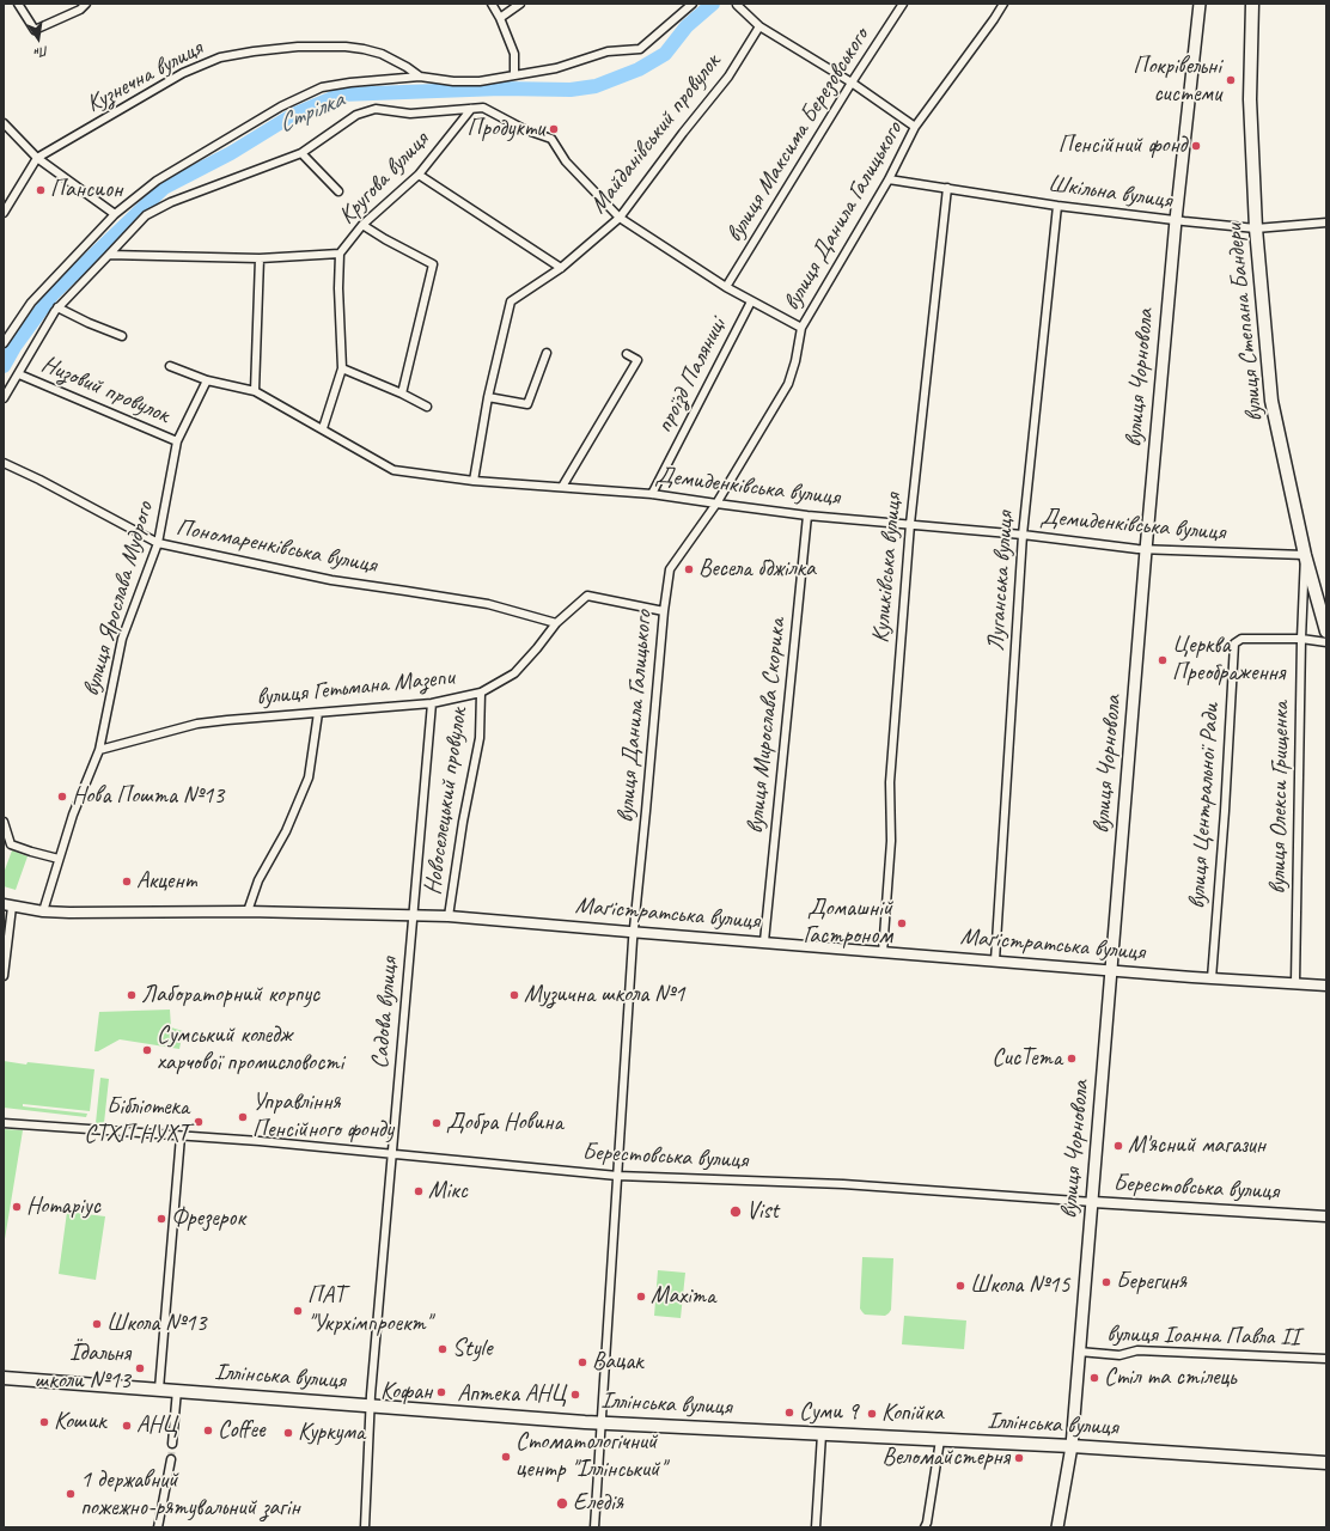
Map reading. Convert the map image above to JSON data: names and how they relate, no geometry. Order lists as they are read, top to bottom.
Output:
{
  "streets": {
    "main road": ["вулиця Степана Бандери", "вулиця Чорновола", "Іллінська вулиця"],
    "street": [
      "Кузнечна вулиця",
      "Майданівський провулок",
      "вулиця Максима Березовського",
      "Кругова вулиця",
      "Шкільна вулиця",
      "вулиця Данила Галицького",
      "проїзд Паляниці",
      "Низовий провулок",
      "Демиденківська вулиця",
      "Пономаренківська вулиця",
      "Куликівська вулиця",
      "Луганська вулиця",
      "вулиця Ярослава Мудрого",
      "вулиця Гетьмана Мазепи",
      "вулиця Мирослава Скорика",
      "вулиця Олекси Грищенка",
      "Новоселецький провулок",
      "вулиця Центральної Ради",
      "Маґістратська вулиця",
      "Садова вулиця",
      "Берестовська вулиця",
      "вулиця Іоанна Павла II"
    ]
  },
  "crossings": [
    ["Майданівський провулок", "Демиденківська вулиця"],
    ["Кругова вулиця", "Низовий провулок"],
    ["Шкільна вулиця", "вулиця Данила Галицького"],
    ["Шкільна вулиця", "вулиця Степана Бандери"],
    ["Шкільна вулиця", "вулиця Чорновола"],
    ["Шкільна вулиця", "Куликівська вулиця"],
    ["Шкільна вулиця", "Луганська вулиця"],
    ["вулиця Данила Галицького", "Демиденківська вулиця"],
    ["вулиця Данила Галицького", "вулиця Гетьмана Мазепи"],
    ["вулиця Данила Галицького", "Маґістратська вулиця"],
    ["вулиця Данила Галицького", "Берестовська вулиця"],
    ["вулиця Данила Галицького", "Іллінська вулиця"],
    ["вулиця Степана Бандери", "Демиденківська вулиця"],
    ["вулиця Степана Бандери", "вулиця Олекси Грищенка"],
    ["проїзд Паляниці", "Демиденківська вулиця"],
    ["вулиця Чорновола", "Демиденківська вулиця"],
    ["вулиця Чорновола", "Маґістратська вулиця"],
    ["вулиця Чорновола", "Берестовська вулиця"],
    ["вулиця Чорновола", "вулиця Іоанна Павла II"],
    ["вулиця Чорновола", "Іллінська вулиця"],
    ["Низовий провулок", "вулиця Ярослава Мудрого"],
    ["Демиденківська вулиця", "Куликівська вулиця"],
    ["Демиденківська вулиця", "Луганська вулиця"],
    ["Демиденківська вулиця", "вулиця Ярослава Мудрого"],
    ["Демиденківська вулиця", "вулиця Мирослава Скорика"],
    ["Демиденківська вулиця", "вулиця Олекси Грищенка"],
    ["Пономаренківська вулиця", "вулиця Ярослава Мудрого"],
    ["Пономаренківська вулиця", "вулиця Гетьмана Мазепи"],
    ["Куликівська вулиця", "Маґістратська вулиця"],
    ["Луганська вулиця", "Маґістратська вулиця"],
    ["вулиця Ярослава Мудрого", "вулиця Гетьмана Мазепи"],
    ["вулиця Ярослава Мудрого", "Маґістратська вулиця"],
    ["вулиця Гетьмана Мазепи", "Новоселецький провулок"],
    ["вулиця Гетьмана Мазепи", "Садова вулиця"],
    ["вулиця Мирослава Скорика", "Маґістратська вулиця"],
    ["вулиця Олекси Грищенка", "вулиця Центральної Ради"],
    ["вулиця Олекси Грищенка", "Маґістратська вулиця"],
    ["Новоселецький провулок", "Маґістратська вулиця"],
    ["вулиця Центральної Ради", "Маґістратська вулиця"],
    ["Маґістратська вулиця", "Садова вулиця"],
    ["Садова вулиця", "Берестовська вулиця"],
    ["Садова вулиця", "Іллінська вулиця"]
  ],
  "water": ["Стрілка"],
  "places": [
    "Покрівельні системи",
    "Продукти",
    "Пенсійний фонд",
    "Пансион",
    "Весела бджілка",
    "Церква Преображення",
    "Нова Пошта №13",
    "Акцент",
    "Домашній Гастроном",
    "Лабораторний корпус",
    "Музична школа №1",
    "Сумський коледж харчової промисловості",
    "CucTema",
    "Управління Пенсійного фонду",
    "Бібліотека СТХП НУХТ",
    "Добра Новина",
    "М'ясний магазин",
    "Мікс",
    "Нотаріус",
    "Vist",
    "Фрезерок",
    "Берегиня",
    "Школа №15",
    "Maxima",
    "ПАТ \"Укрхімпроект\"",
    "Школа №13",
    "Style",
    "Вацак",
    "Їдальня школи №13",
    "Стіл та стілець",
    "Кофан",
    "Аптека АНЦ",
    "Суми 9",
    "Копійка",
    "Кошик",
    "АНЦ",
    "Coffee",
    "Куркума",
    "Стоматологічний центр \"Іллінський\"",
    "Веломайстерня",
    "1 державний пожежно-рятувальний загін",
    "Еледія"
  ],
  "north": "bottom"
}
